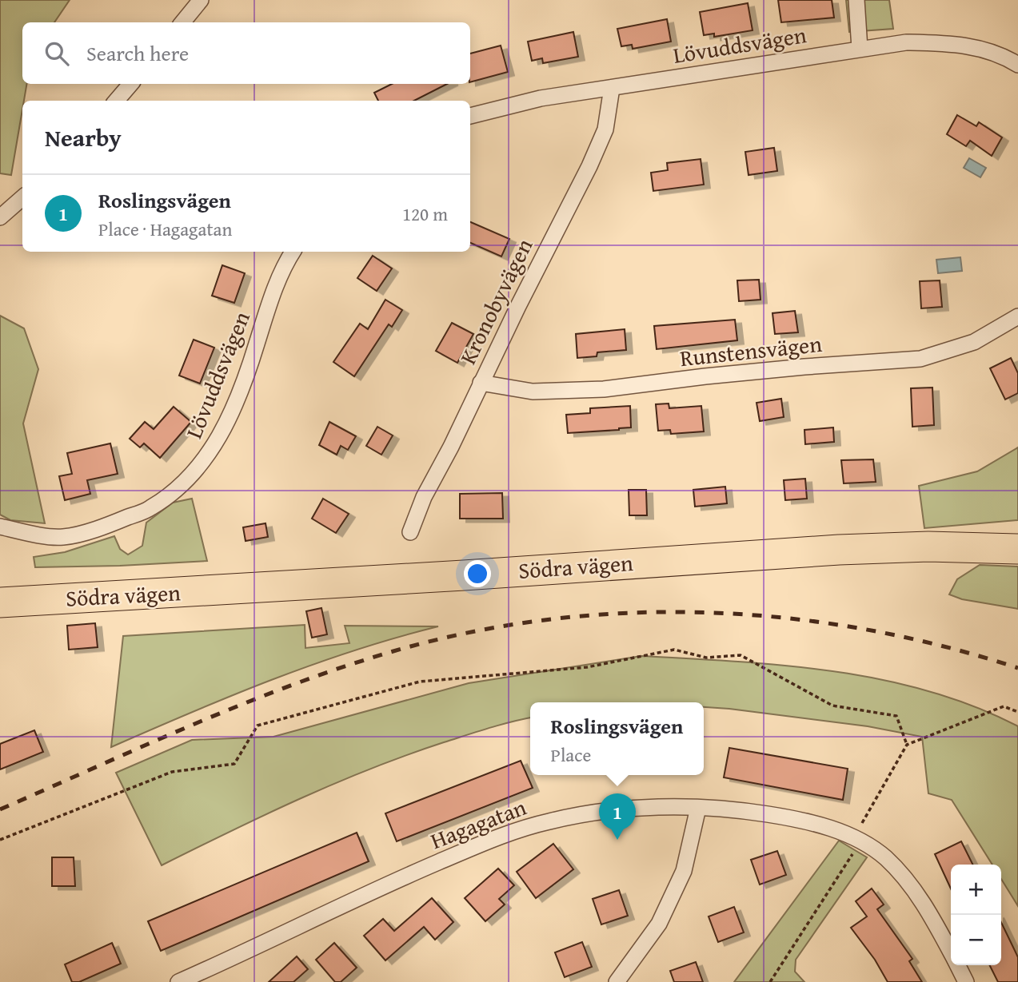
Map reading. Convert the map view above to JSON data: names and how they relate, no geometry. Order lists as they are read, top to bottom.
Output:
{
  "streets": {
    "highway": ["Södra vägen"],
    "street": [
      "Lövuddsvägen",
      "Kronobyvägen",
      "Runstensvägen",
      "Hagagatan"
    ]
  },
  "crossings": [
    ["Lövuddsvägen", "Kronobyvägen"],
    ["Kronobyvägen", "Runstensvägen"]
  ],
  "page": {
    "search": "Search here",
    "heading": "Nearby",
    "list": [
      {
        "mark": "1",
        "name": "Roslingsvägen",
        "note": "Place · Hagagatan",
        "value": "120 m"
      }
    ],
    "popup": ["Roslingsvägen", "Place"],
    "pins": "1",
    "map_buttons": ["+", "−"]
  }
}
